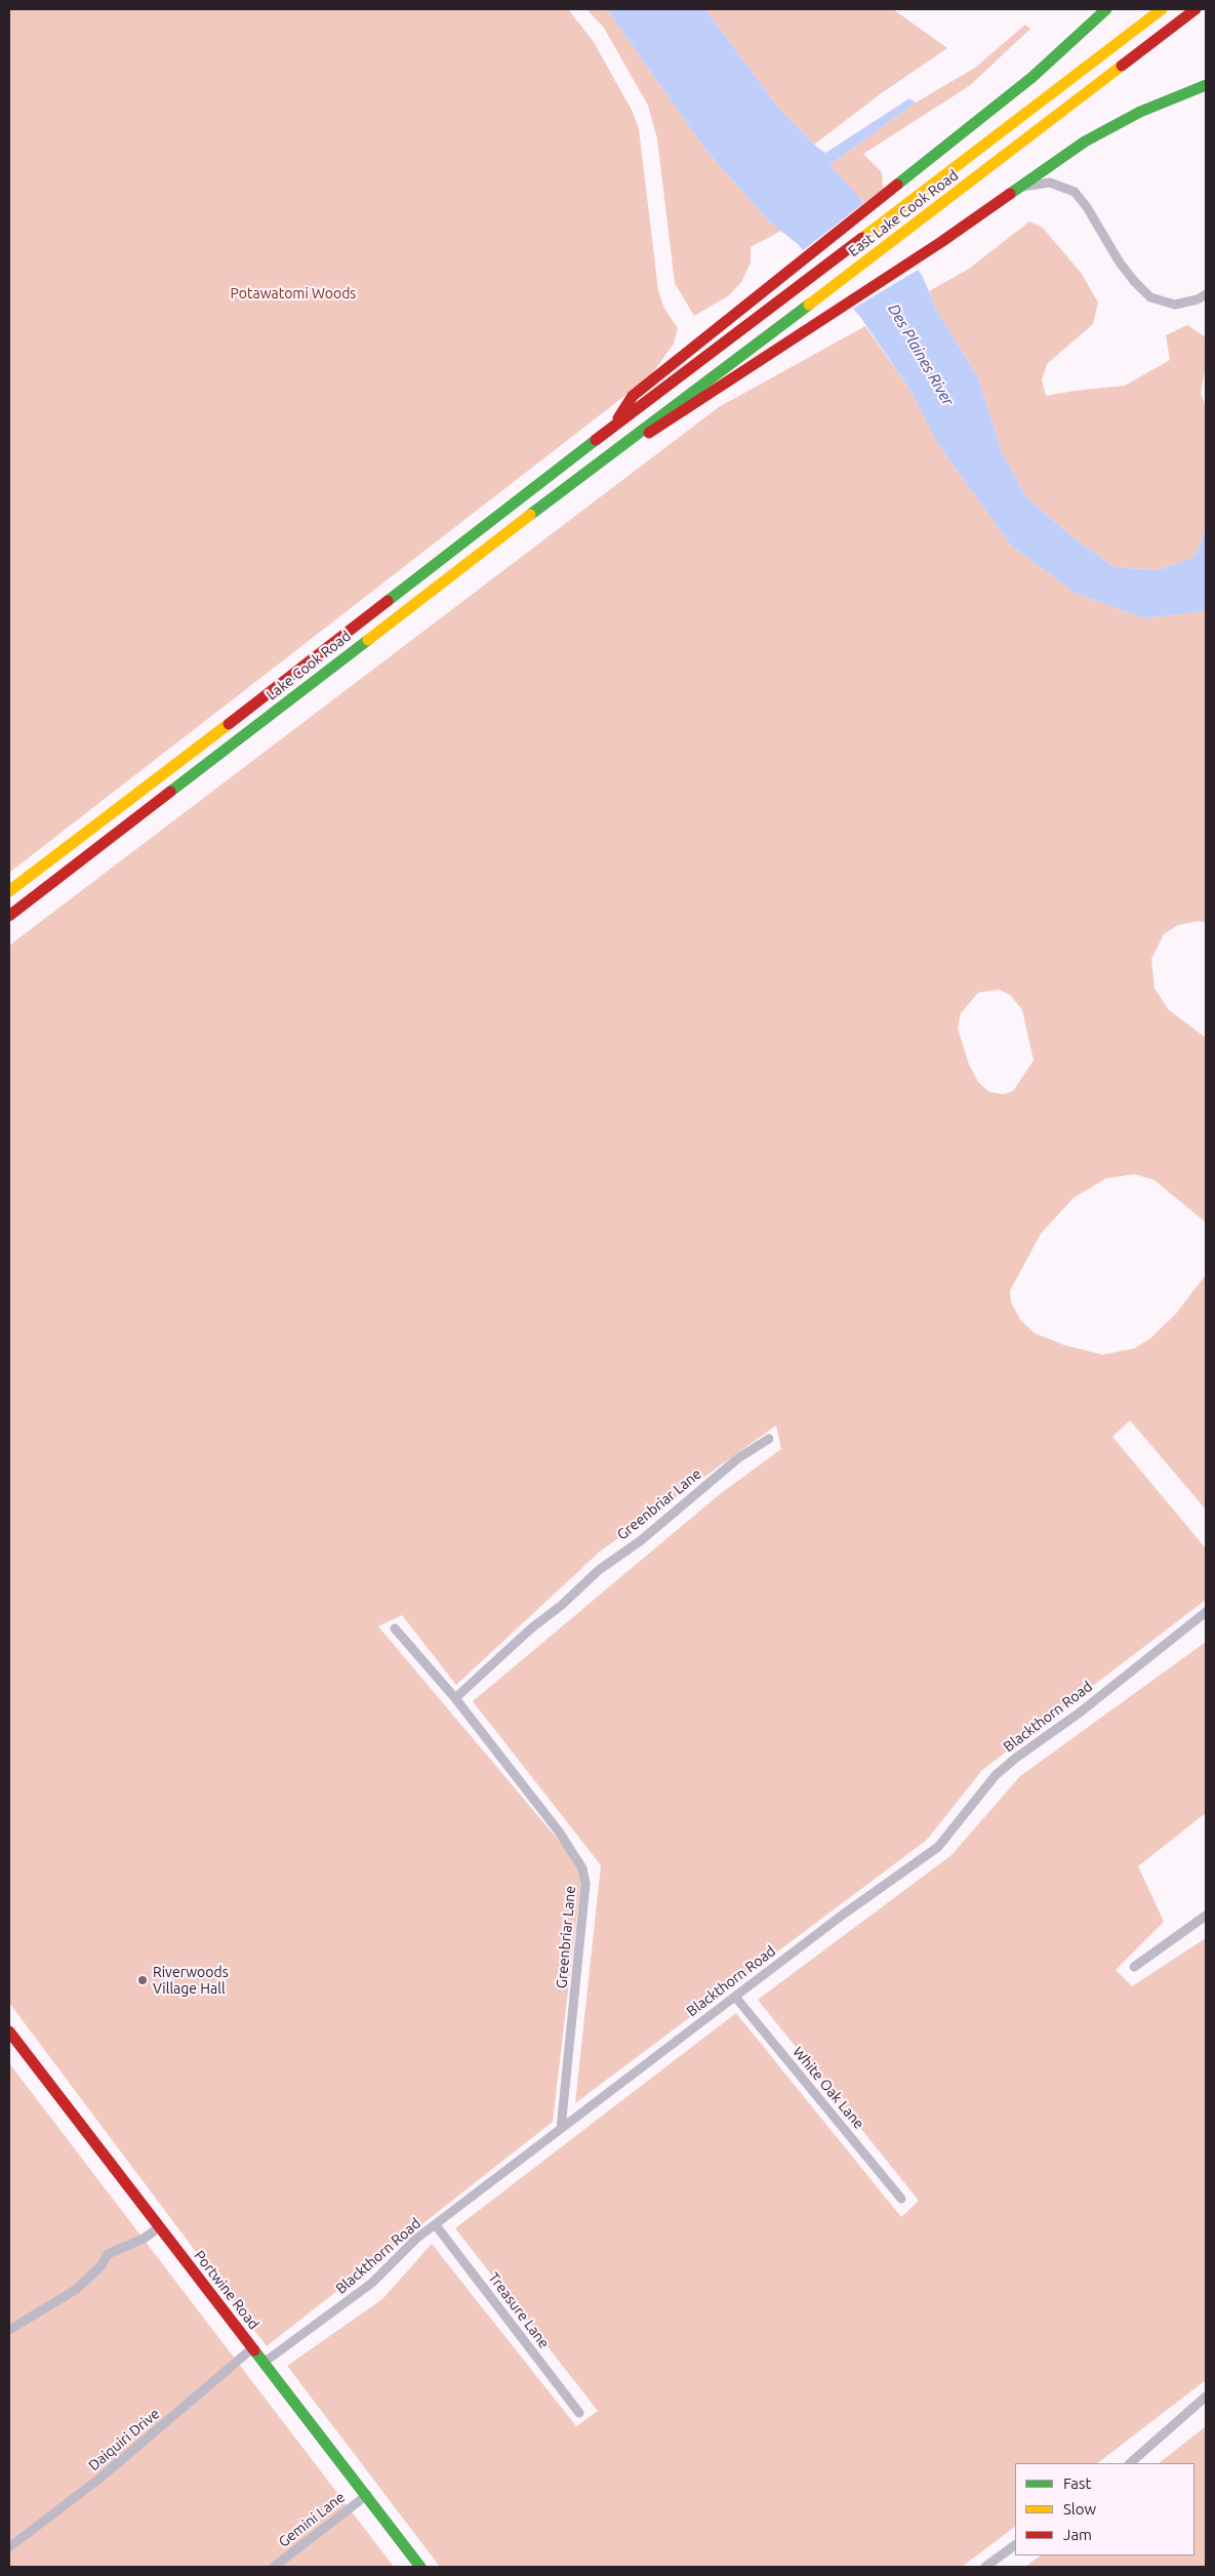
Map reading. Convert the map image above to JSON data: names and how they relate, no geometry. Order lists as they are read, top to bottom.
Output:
{
  "streets": {
    "main road": ["East Lake Cook Road", "Lake Cook Road", "Portwine Road"],
    "street": [
      "Greenbriar Lane",
      "Blackthorn Road",
      "White Oak Lane",
      "Treasure Lane",
      "Daiquiri Drive",
      "Gemini Lane"
    ]
  },
  "crossings": [
    ["East Lake Cook Road", "Lake Cook Road"],
    ["Greenbriar Lane", "Blackthorn Road"],
    ["Blackthorn Road", "White Oak Lane"],
    ["Blackthorn Road", "Portwine Road"],
    ["Blackthorn Road", "Treasure Lane"],
    ["Portwine Road", "Daiquiri Drive"],
    ["Portwine Road", "Gemini Lane"]
  ],
  "water": ["Des Plaines River"],
  "parks": ["Potawatomi Woods"],
  "places": ["Riverwoods Village Hall"],
  "legend": ["Fast", "Slow", "Jam"]
}
